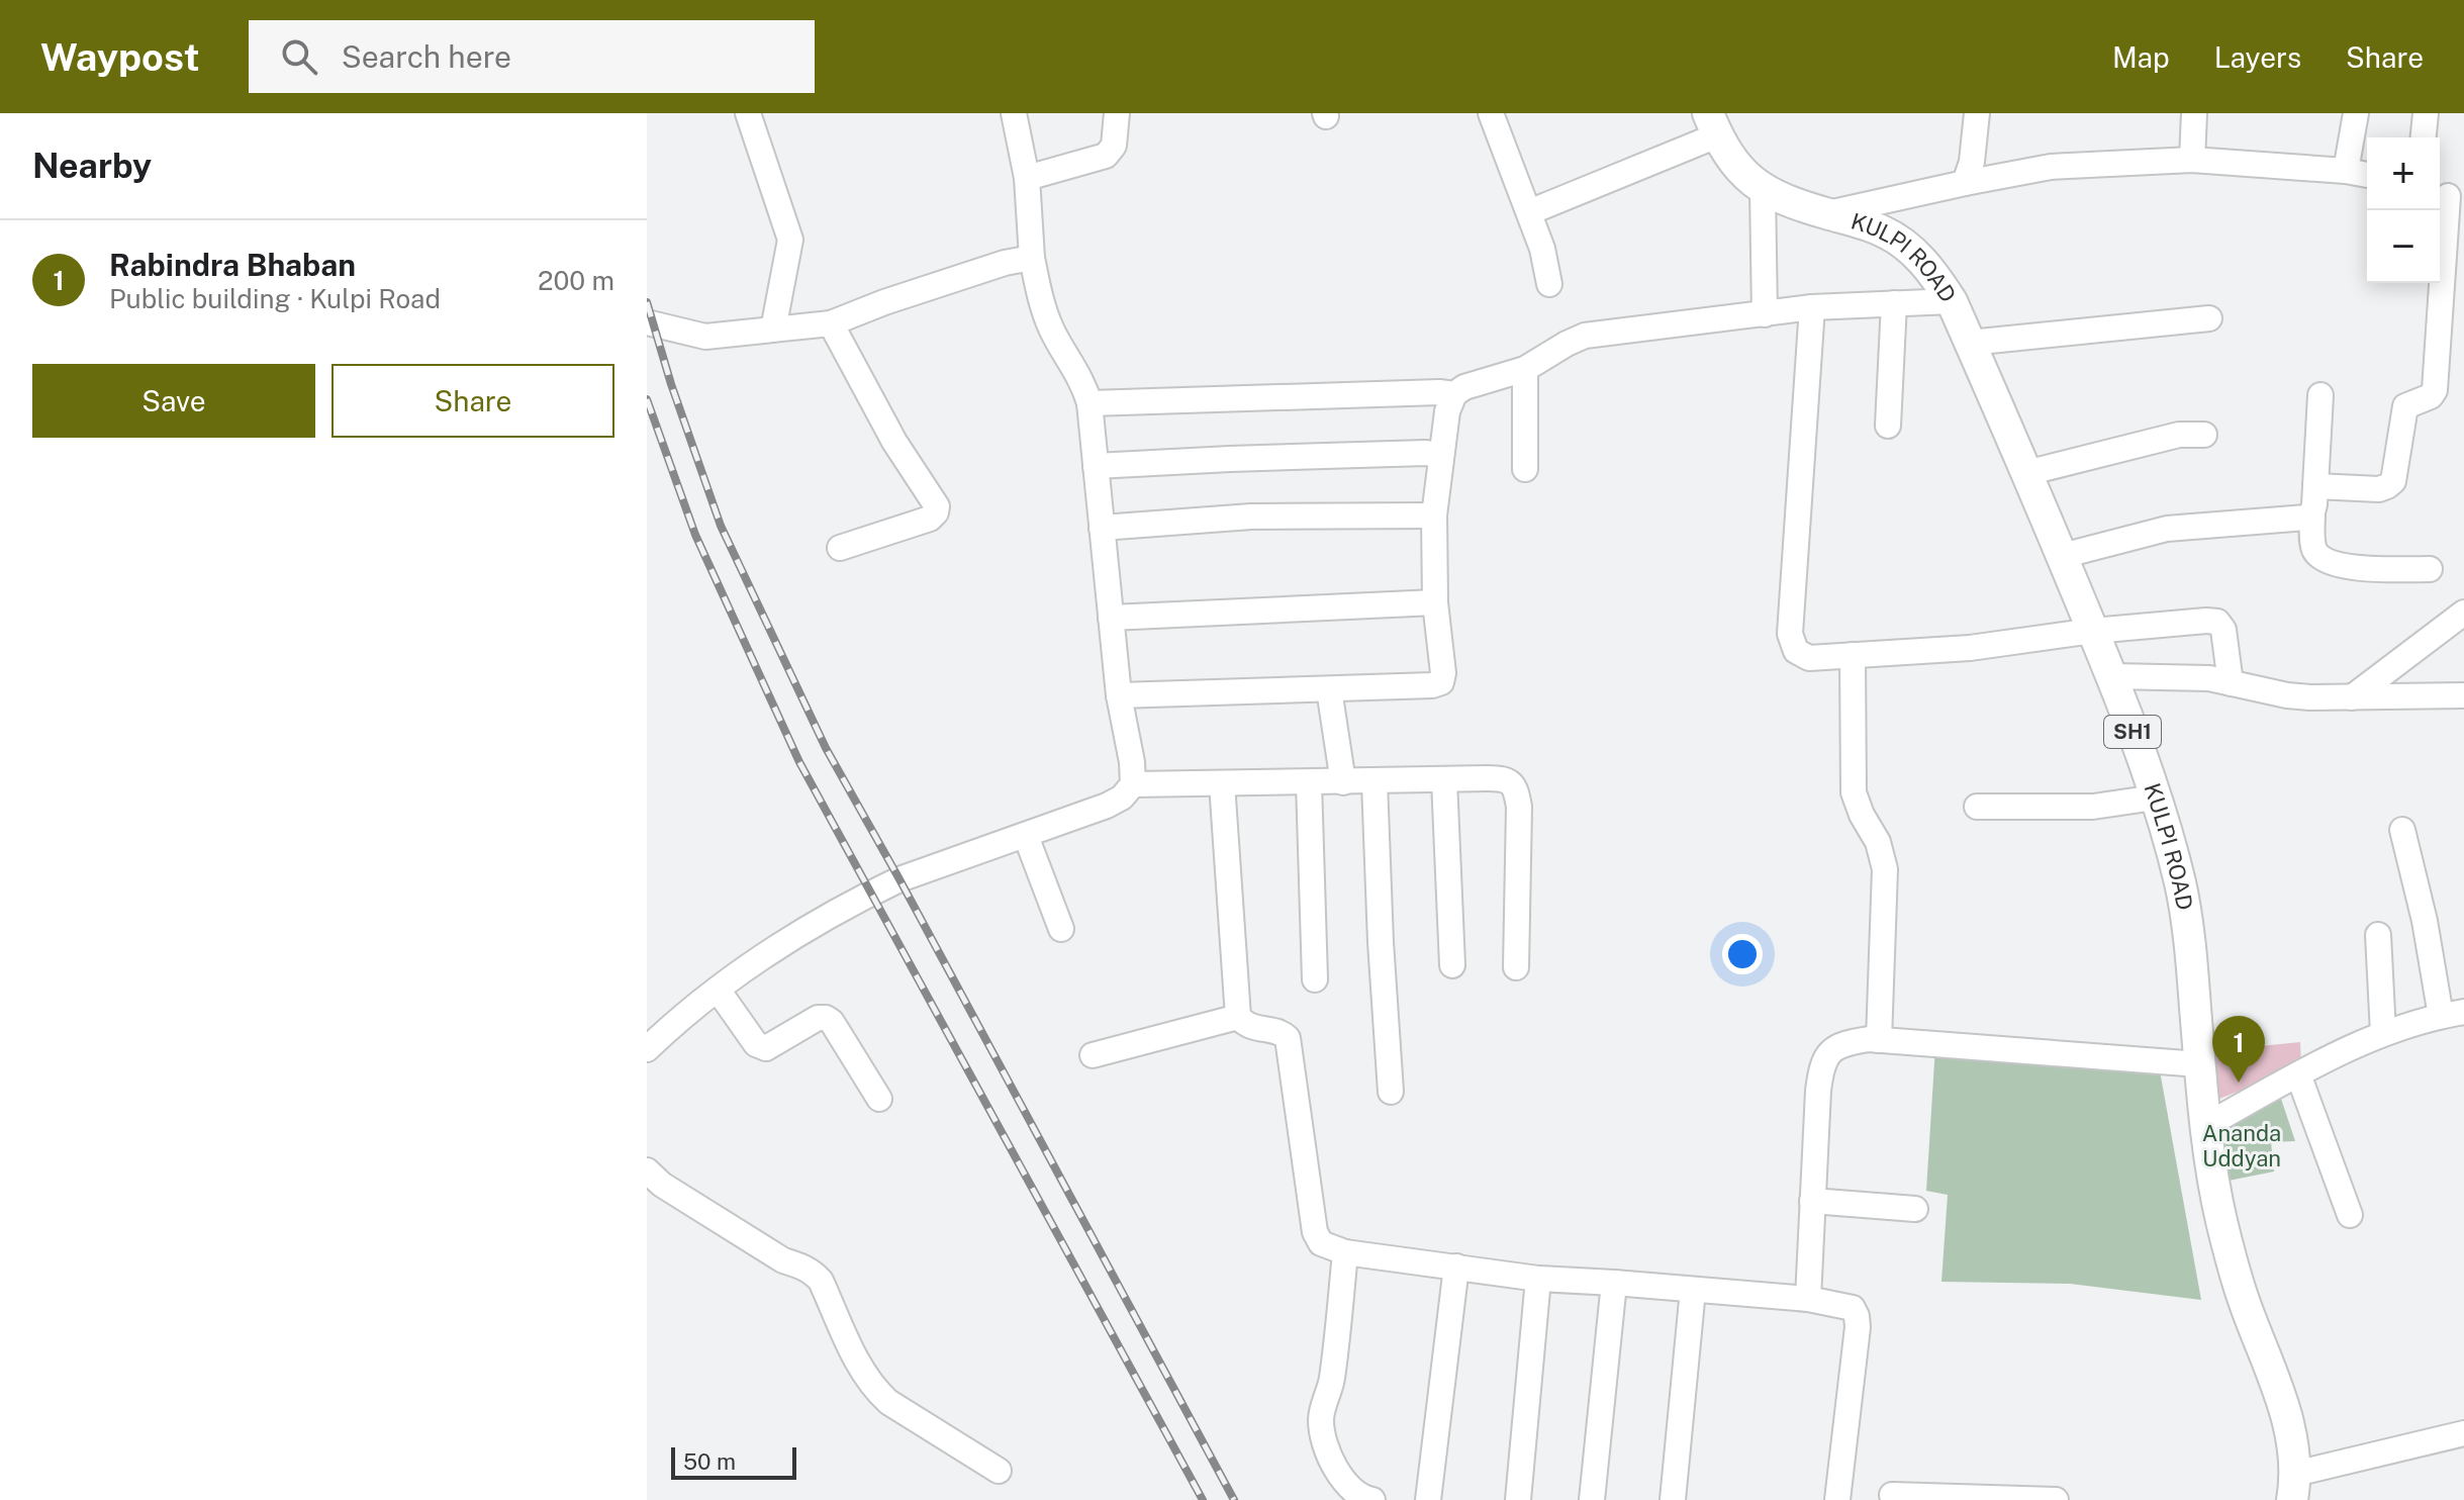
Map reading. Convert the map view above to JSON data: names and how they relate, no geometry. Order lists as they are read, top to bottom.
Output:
{
  "streets": {
    "main road": ["KULPI ROAD", "SH1"]
  },
  "parks": ["Ananda Uddyan"],
  "scale_bar": "50 m",
  "page": {
    "header": "Waypost",
    "search": "Search here",
    "nav": ["Map", "Layers", "Share"],
    "heading": "Nearby",
    "map_buttons": ["+", "−"],
    "list": [
      {
        "mark": "1",
        "name": "Rabindra Bhaban",
        "note": "Public building · Kulpi Road",
        "value": "200 m"
      }
    ],
    "buttons": ["Save", "Share"],
    "pins": "1",
    "scale": "50 m"
  }
}
